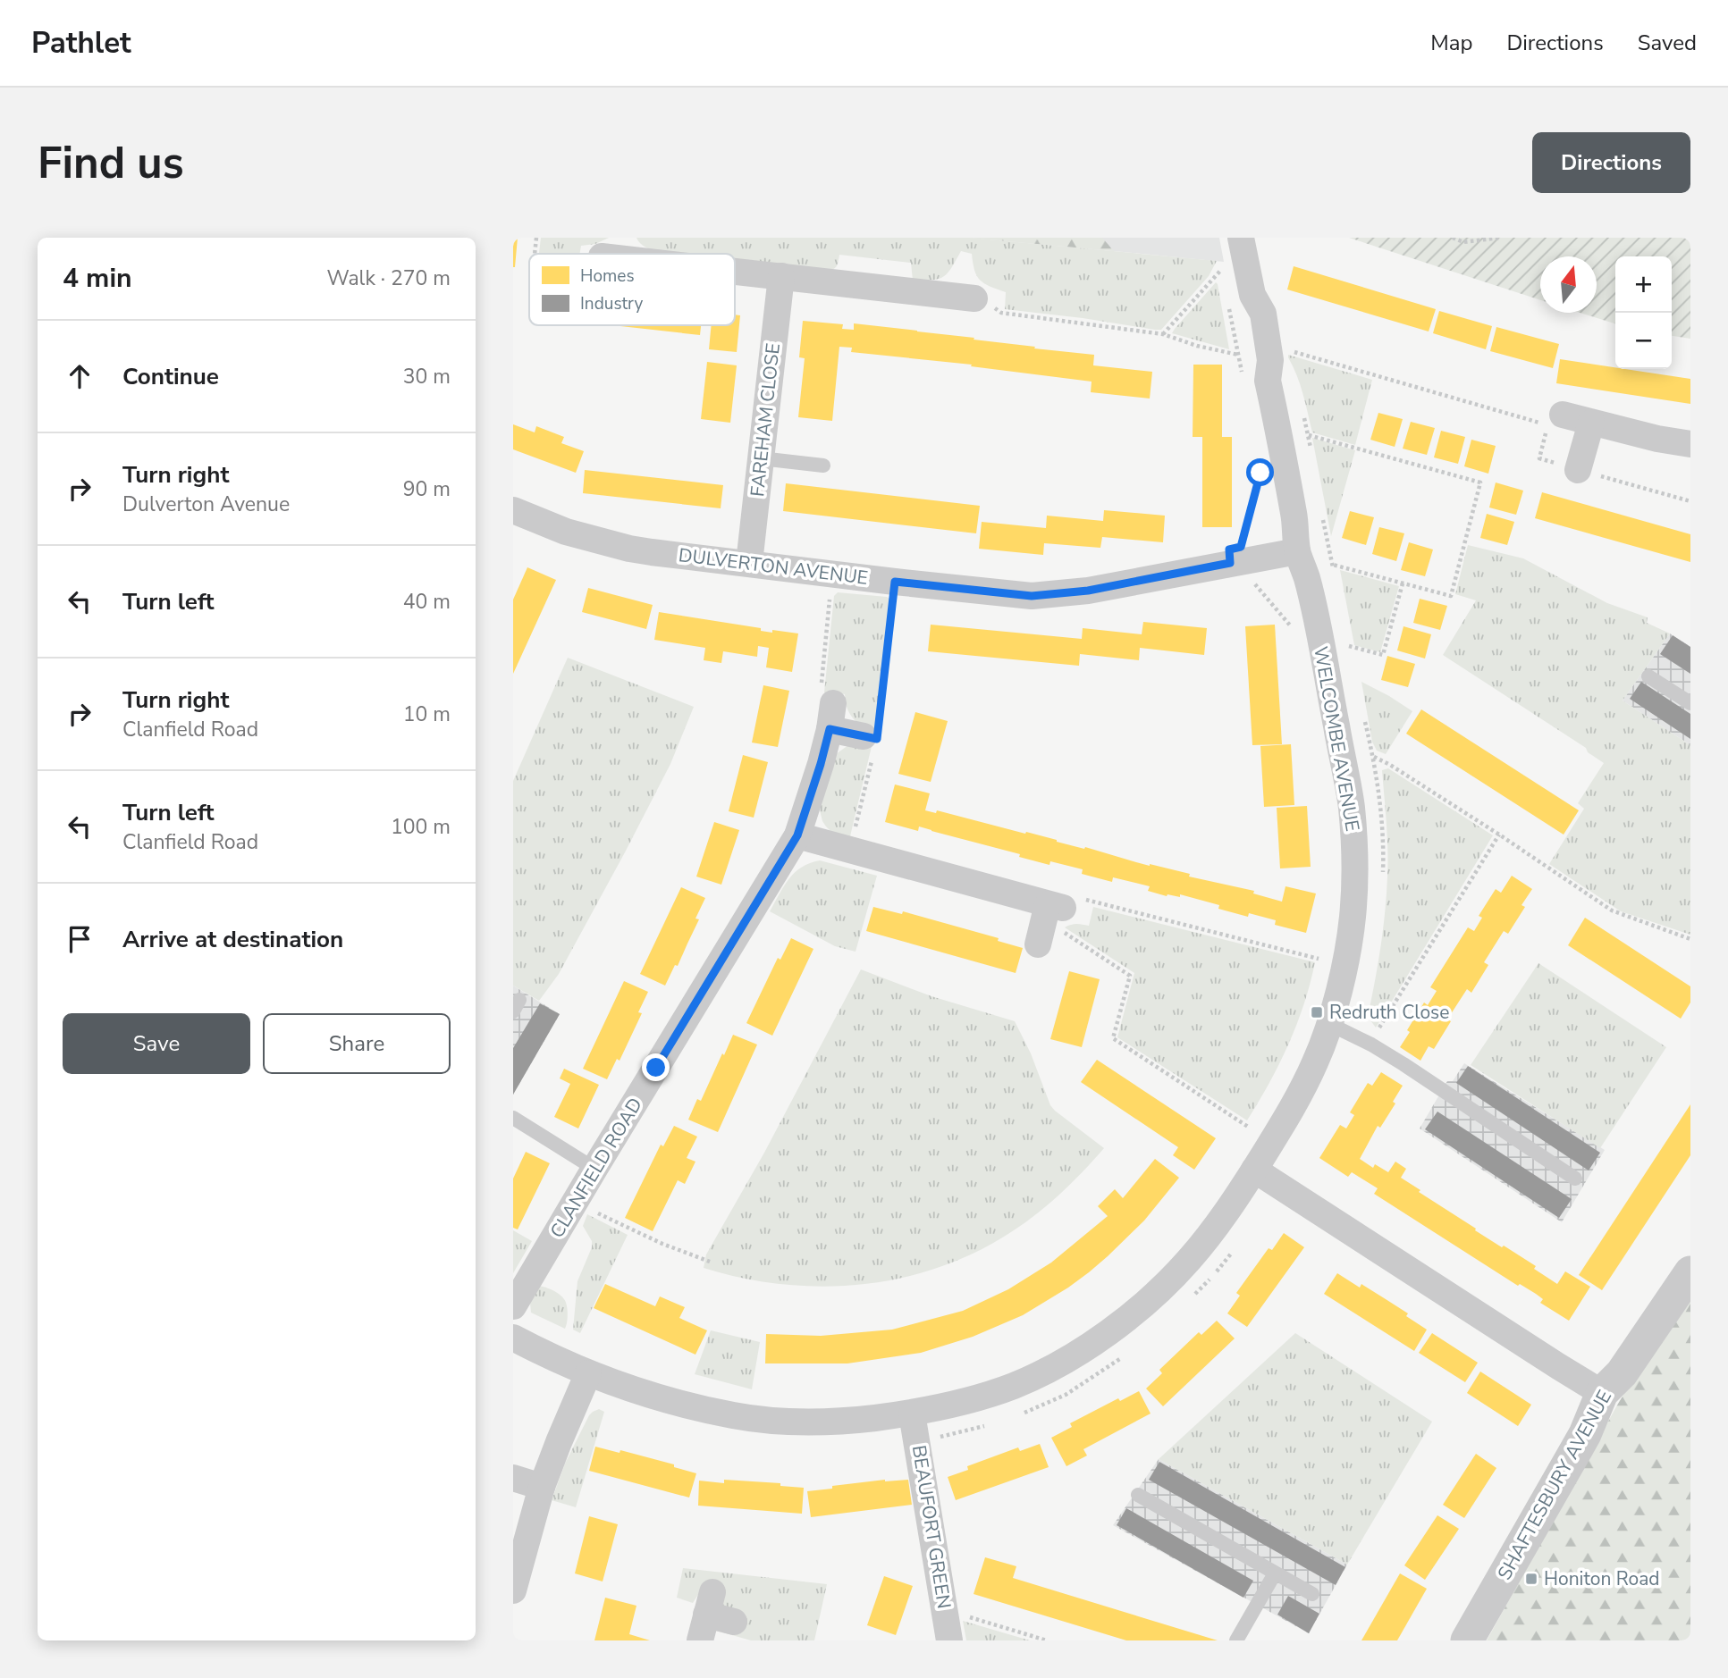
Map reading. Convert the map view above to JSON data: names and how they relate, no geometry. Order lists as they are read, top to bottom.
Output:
{
  "streets": {
    "street": [
      "FAREHAM CLOSE",
      "DULVERTON AVENUE",
      "WELCOMBE AVENUE",
      "CLANFIELD ROAD",
      "SHAFTESBURY AVENUE",
      "BEAUFORT GREEN"
    ]
  },
  "crossings": [
    ["FAREHAM CLOSE", "DULVERTON AVENUE"],
    ["DULVERTON AVENUE", "WELCOMBE AVENUE"],
    ["WELCOMBE AVENUE", "BEAUFORT GREEN"]
  ],
  "places": {
    "transit": ["Redruth Close", "Honiton Road"]
  },
  "legend": ["Homes", "Industry"],
  "north": "top",
  "page": {
    "header": "Pathlet",
    "nav": ["Map", "Directions", "Saved"],
    "buttons": [
      "Directions",
      ["Save", "Share"]
    ],
    "title": "Find us",
    "heading": ["4 min", "Walk · 270 m"],
    "map_buttons": ["+", "−"],
    "list": [
      ["Continue", "30 m"],
      ["Turn right", "Dulverton Avenue", "90 m"],
      ["Turn left", "40 m"],
      ["Turn right", "Clanfield Road", "10 m"],
      ["Turn left", "Clanfield Road", "100 m"],
      "Arrive at destination"
    ]
  }
}
